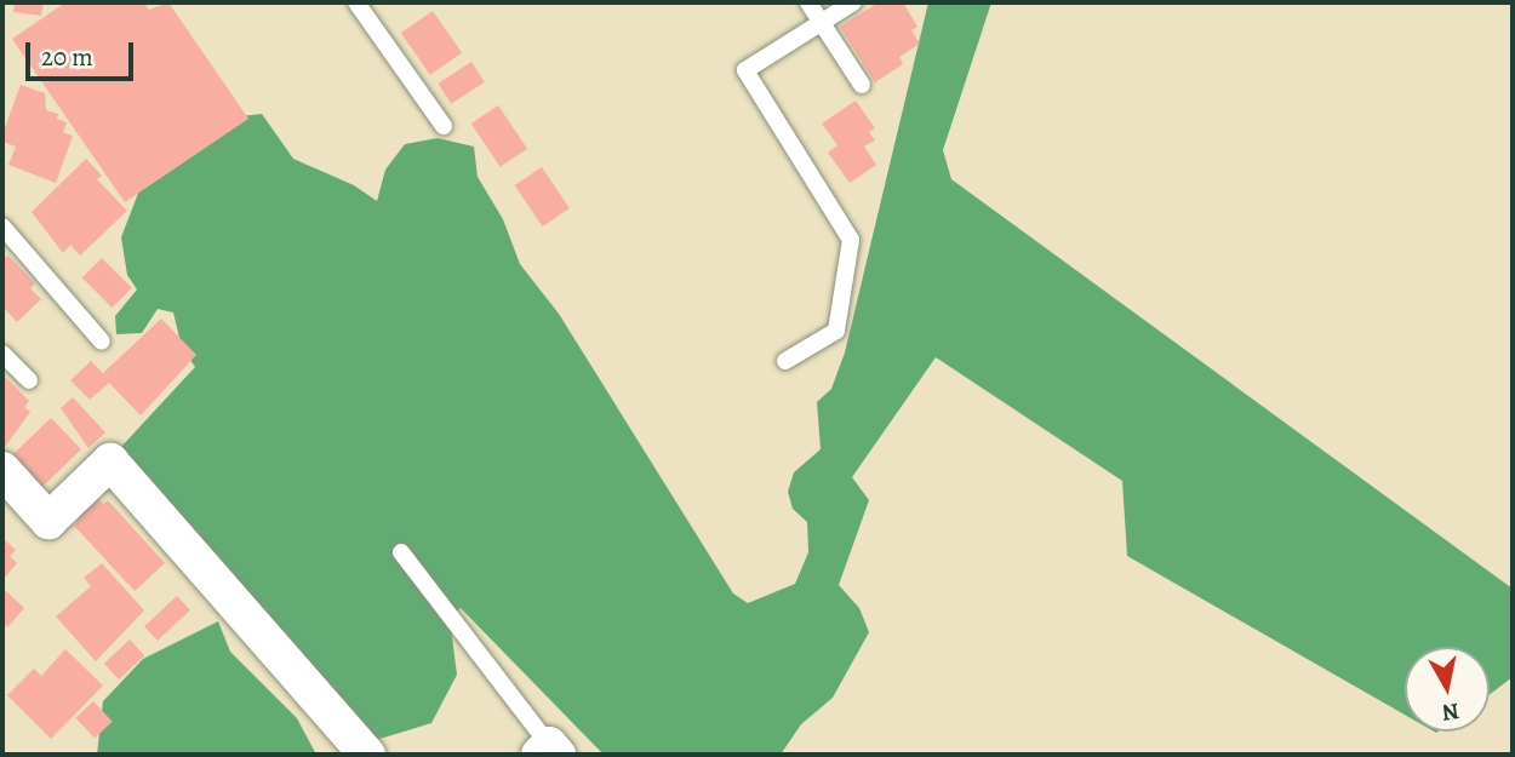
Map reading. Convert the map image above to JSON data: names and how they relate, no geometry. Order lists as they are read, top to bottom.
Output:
{
  "scale_bar": "20 m",
  "north": "bottom"
}
